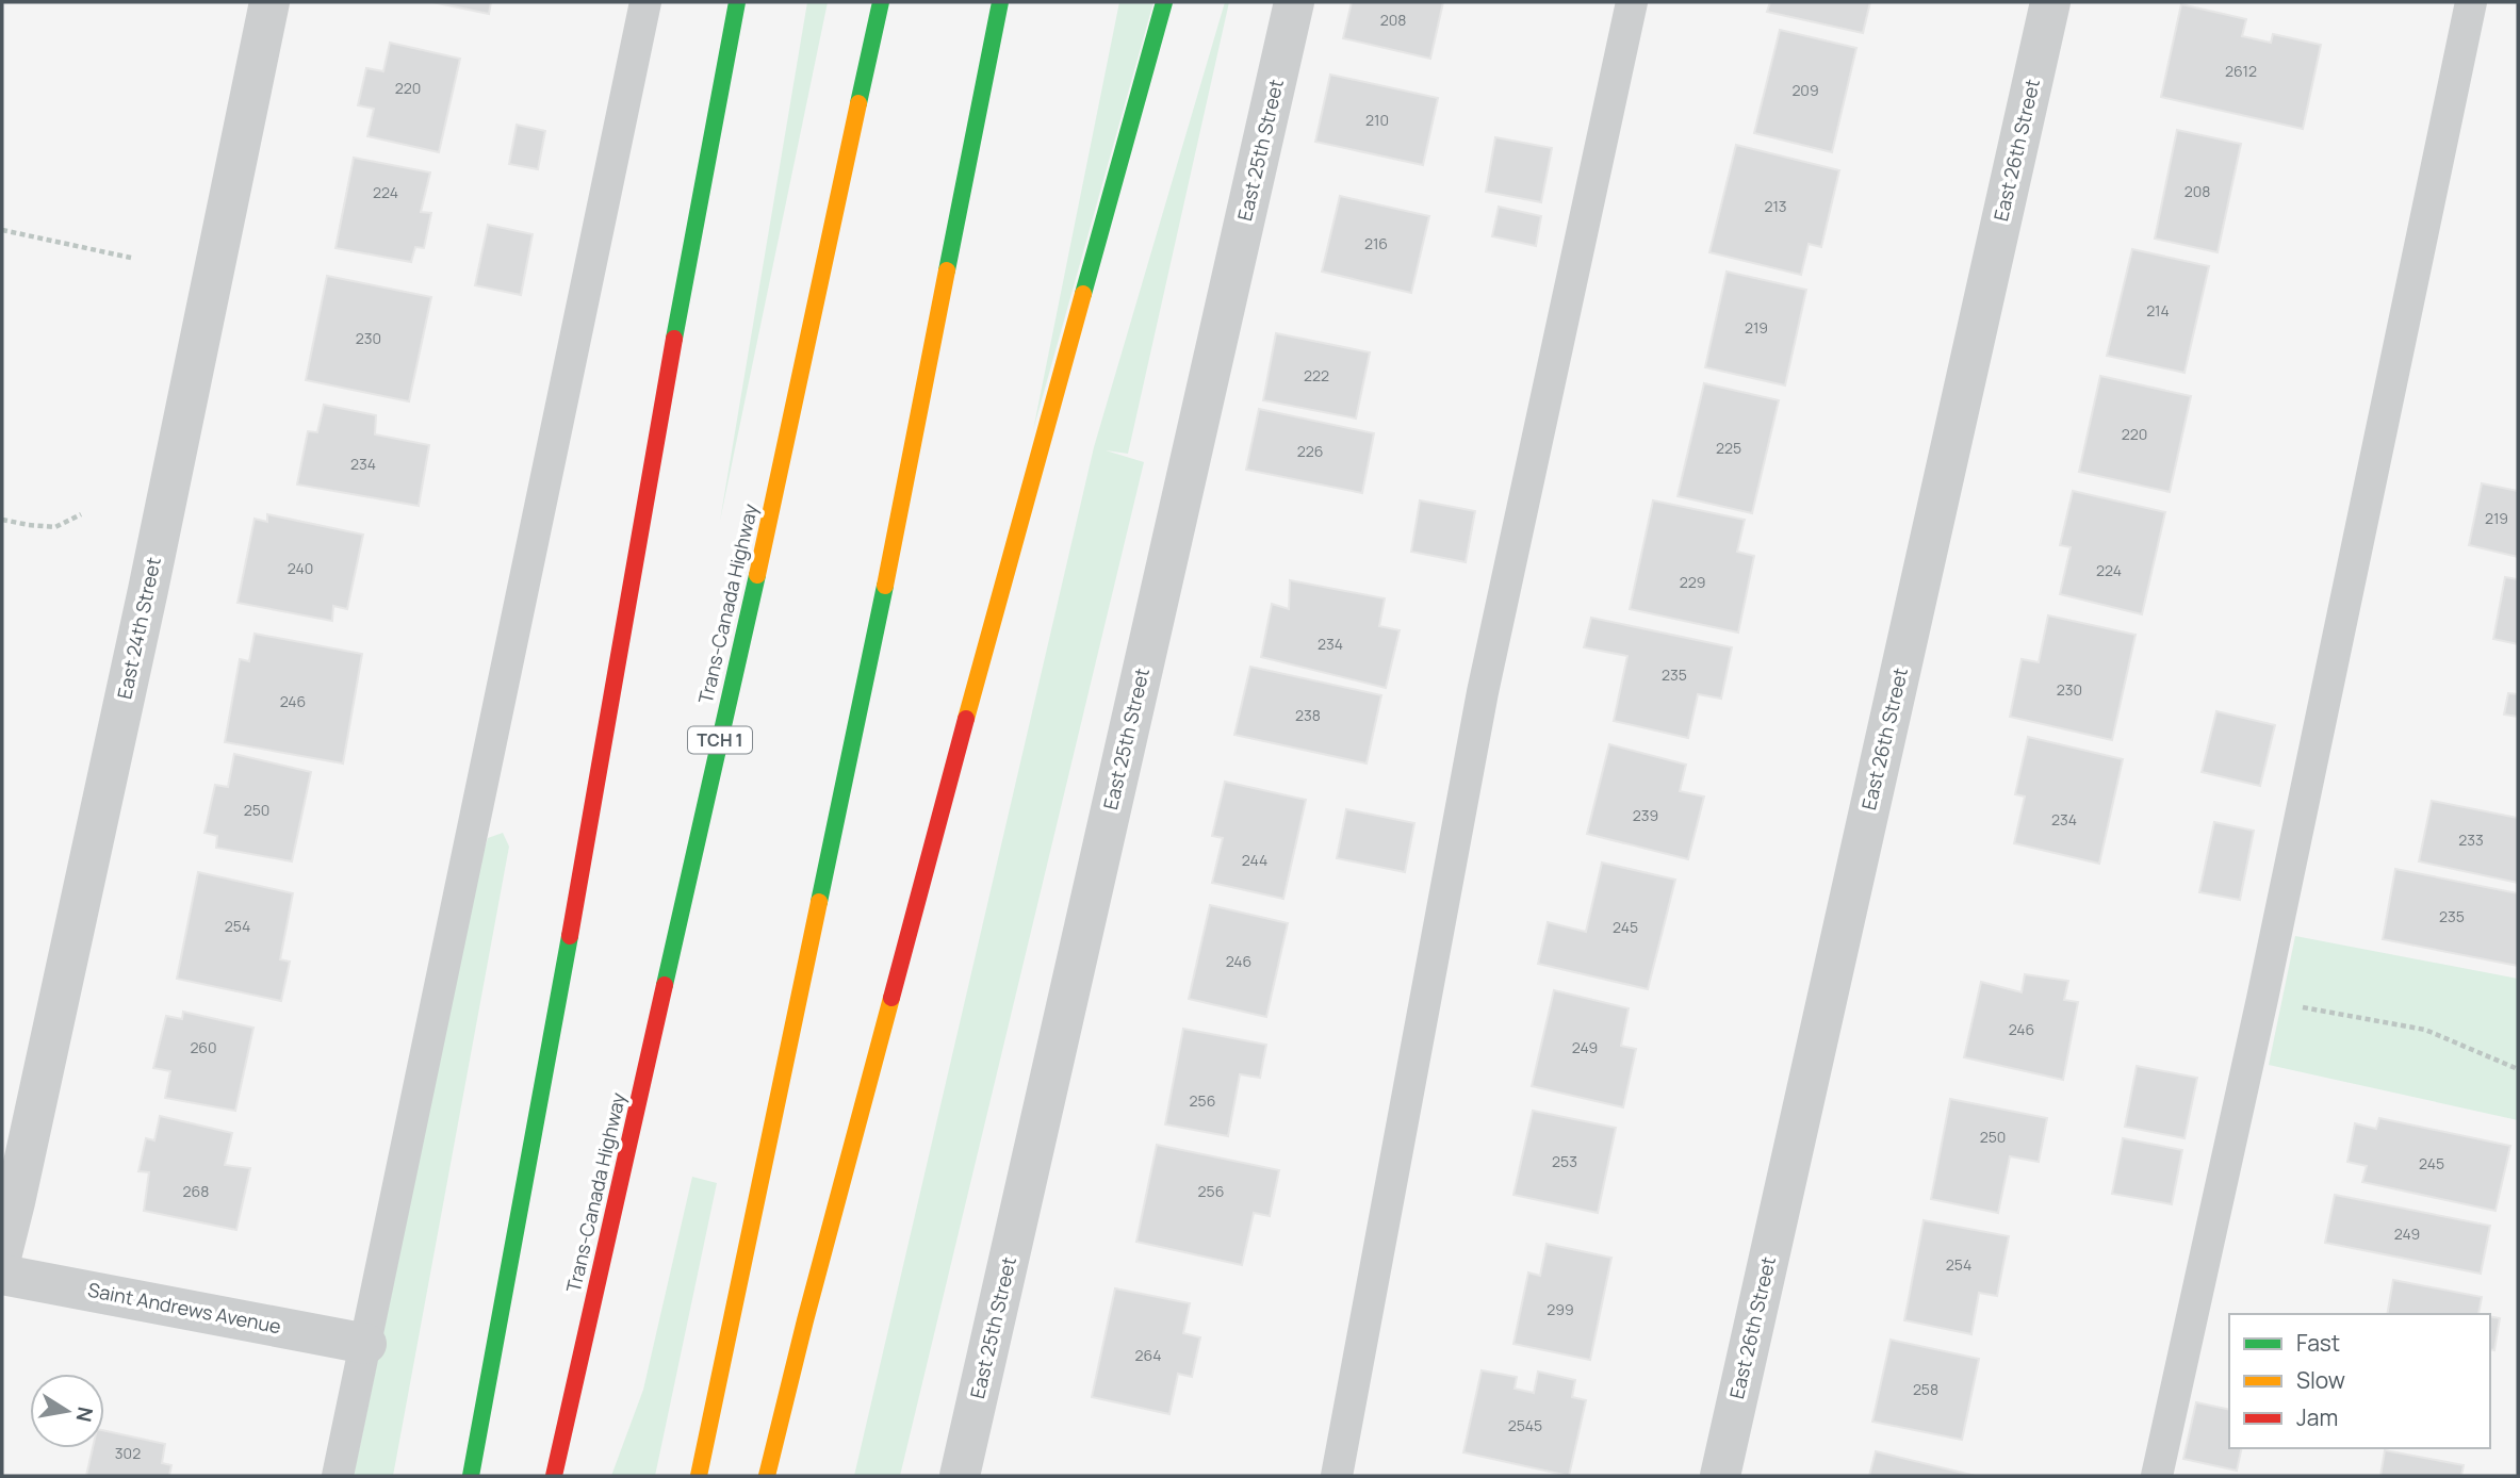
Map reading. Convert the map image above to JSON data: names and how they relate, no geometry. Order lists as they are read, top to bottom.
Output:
{
  "streets": {
    "highway": ["Trans-Canada Highway", "TCH 1"],
    "street": [
      "East 25th Street",
      "East 26th Street",
      "East 24th Street",
      "Saint Andrews Avenue"
    ]
  },
  "house_numbers": [
    "208",
    "2612",
    "220",
    "209",
    "210",
    "208",
    "224",
    "213",
    "216",
    "214",
    "219",
    "230",
    "222",
    "220",
    "225",
    "226",
    "234",
    "219",
    "240",
    "224",
    "229",
    "234",
    "235",
    "230",
    "246",
    "238",
    "250",
    "239",
    "234",
    "233",
    "244",
    "235",
    "254",
    "245",
    "246",
    "246",
    "260",
    "249",
    "256",
    "250",
    "253",
    "245",
    "268",
    "256",
    "249",
    "254",
    "299",
    "264",
    "258",
    "2545",
    "302"
  ],
  "legend": ["Fast", "Slow", "Jam"],
  "north": "right"
}
